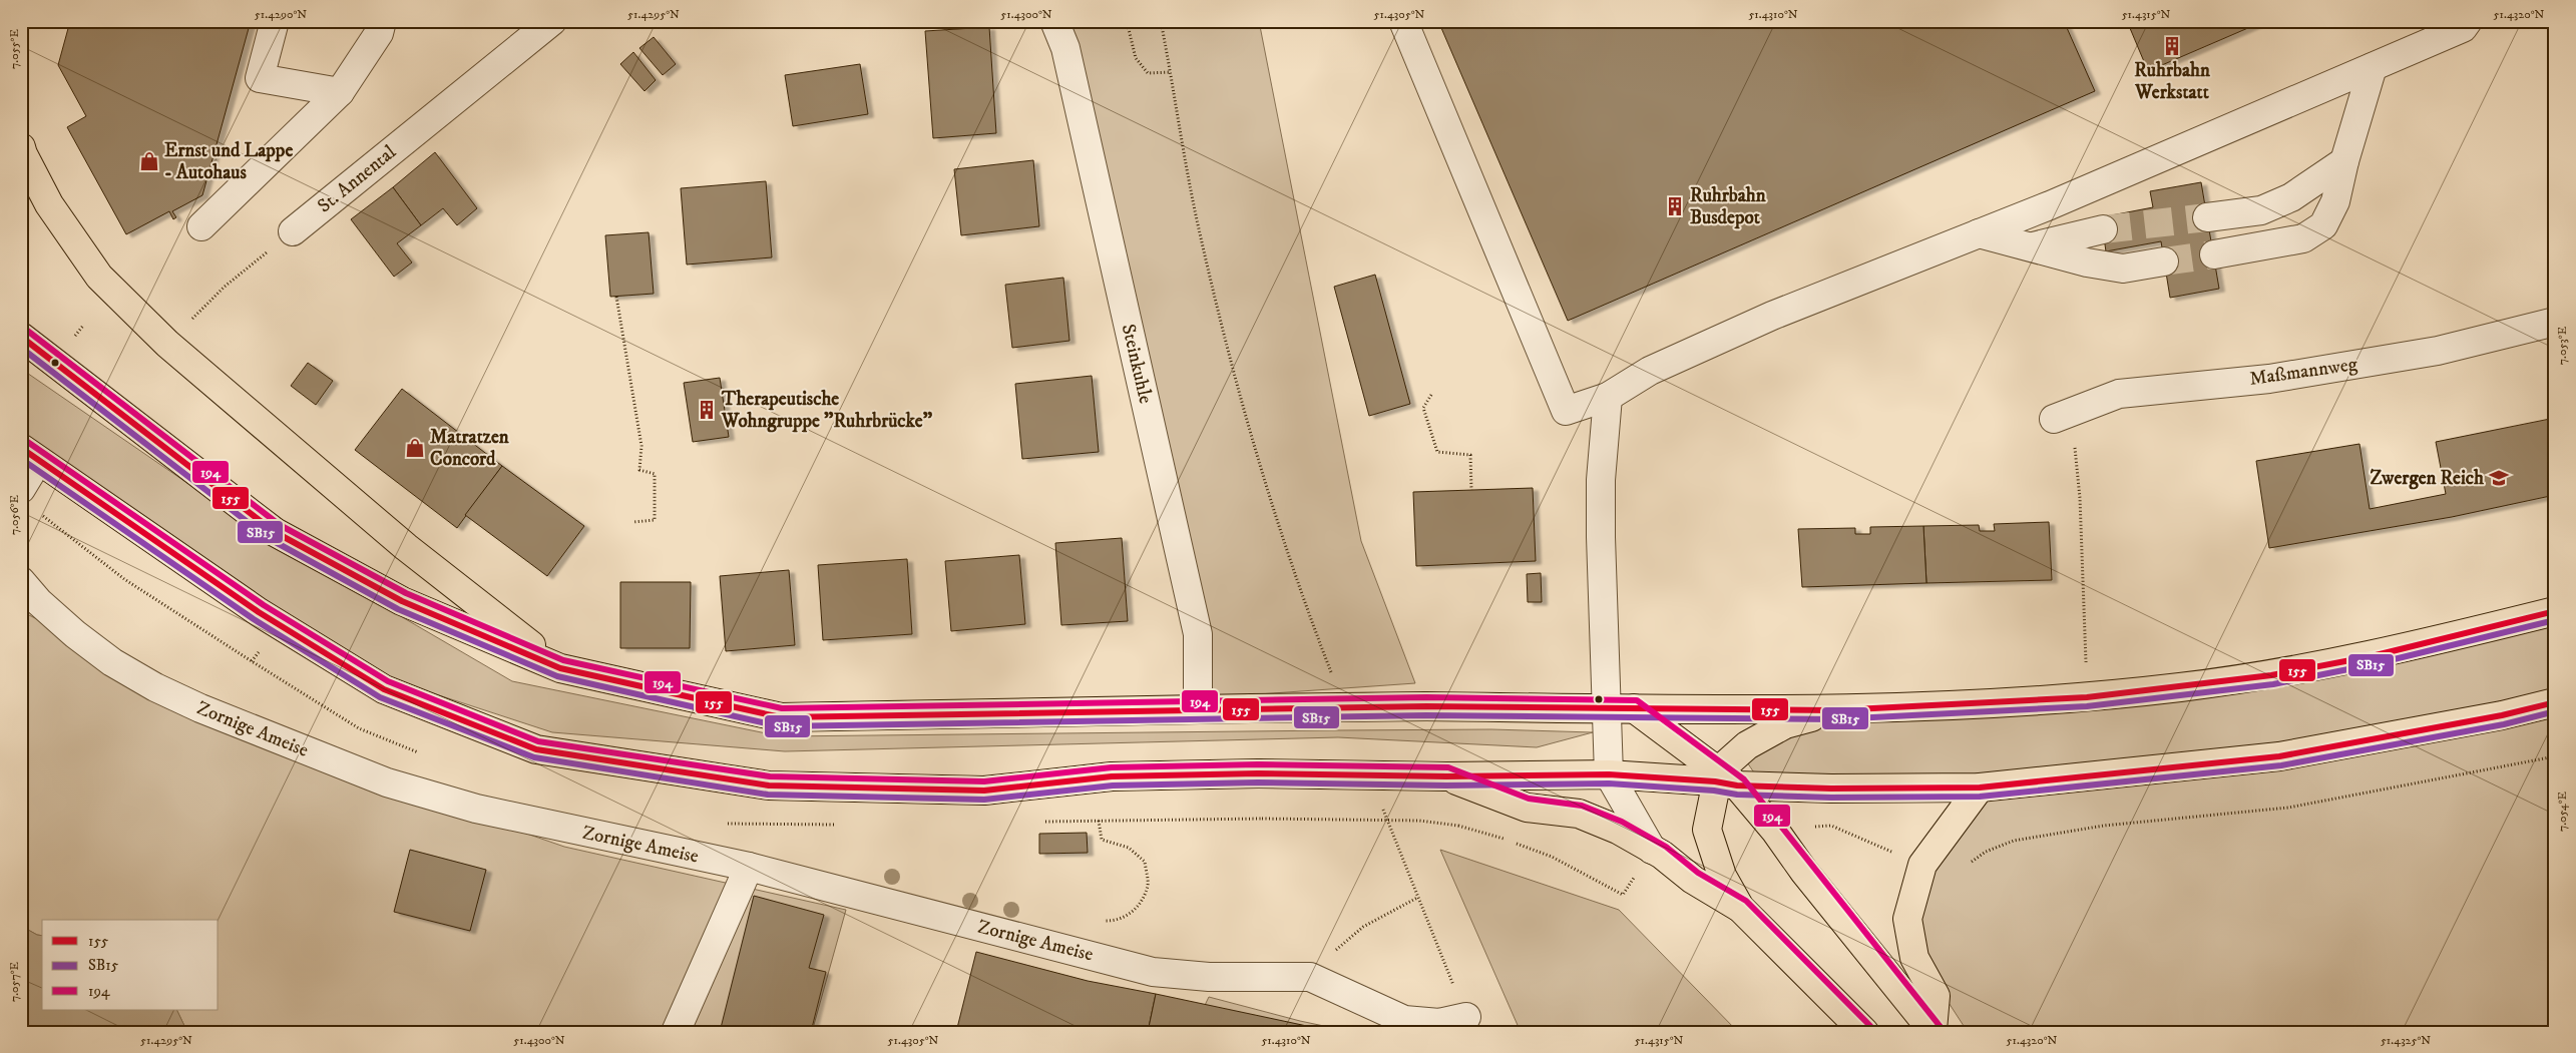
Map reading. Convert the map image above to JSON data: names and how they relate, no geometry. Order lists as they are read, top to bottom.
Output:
{
  "streets": {
    "street": [
      "St. Annental",
      "Steinkuhle",
      "Maßmannweg",
      "Zornige Ameise"
    ]
  },
  "places": {
    "building": ["Ruhrbahn Werkstatt", "Ruhrbahn Busdepot", "Therapeutische Wohngruppe \"Ruhrbrücke\""],
    "shop": ["Ernst und Lappe - Autohaus", "Matratzen Concord"],
    "school or university": ["Zwergen Reich"]
  },
  "lines": ["transit line 194", "transit line 155", "transit line SB15"],
  "legend": ["155", "SB15", "194"],
  "coordinates": [
    "51.4290°N",
    "51.4295°N",
    "51.4300°N",
    "51.4305°N",
    "51.4310°N",
    "51.4315°N",
    "51.4320°N",
    "7.055°E",
    "7.053°E",
    "7.056°E",
    "7.054°E",
    "7.057°E",
    "51.4325°N"
  ]
}
